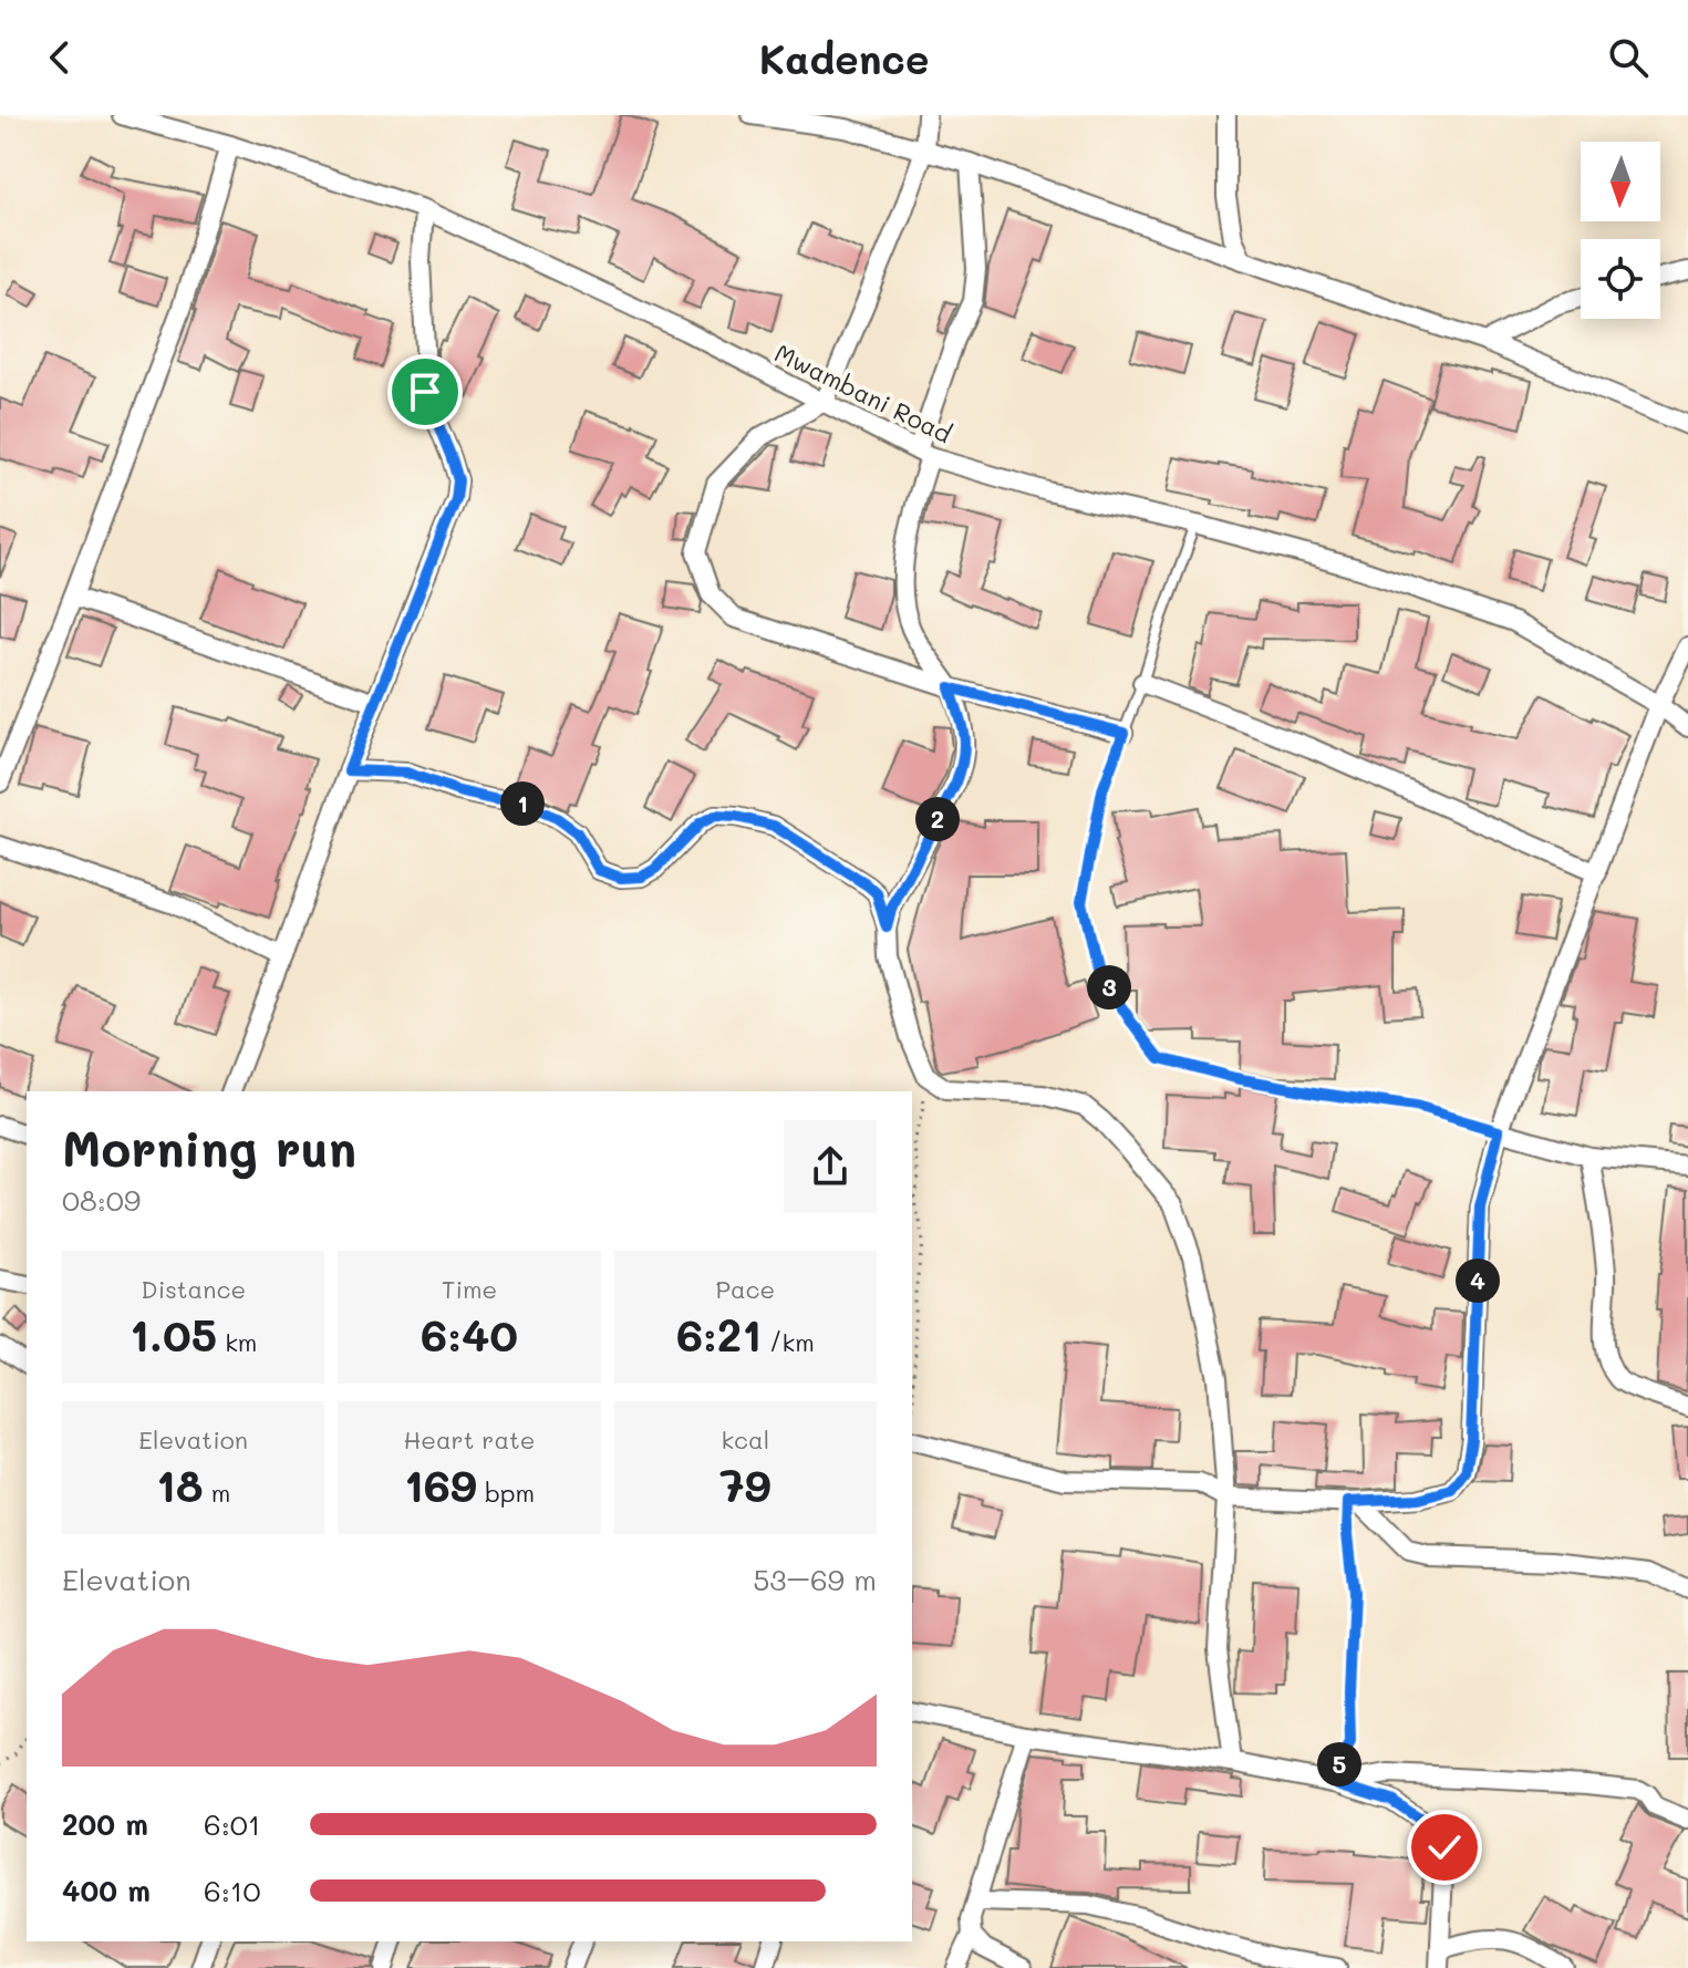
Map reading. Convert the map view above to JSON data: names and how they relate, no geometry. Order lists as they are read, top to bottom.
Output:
{
  "streets": {
    "street": ["Mwambani Road"]
  },
  "north": "bottom",
  "page": {
    "header": "Kadence",
    "pins": [
      "1",
      "2",
      "3",
      "4",
      "5"
    ],
    "heading": ["Morning run", "08:09"],
    "stats": [
      ["Distance", "1.05 km"],
      ["Time", "6:40"],
      ["Pace", "6:21 /km"],
      ["Elevation", "18 m"],
      ["Heart rate", "169 bpm"],
      ["kcal", "79"]
    ],
    "chart": ["Elevation", "53–69 m"],
    "list": [
      {
        "name": "200 m",
        "note": "6:01"
      },
      {
        "name": "400 m",
        "note": "6:10"
      }
    ]
  }
}
